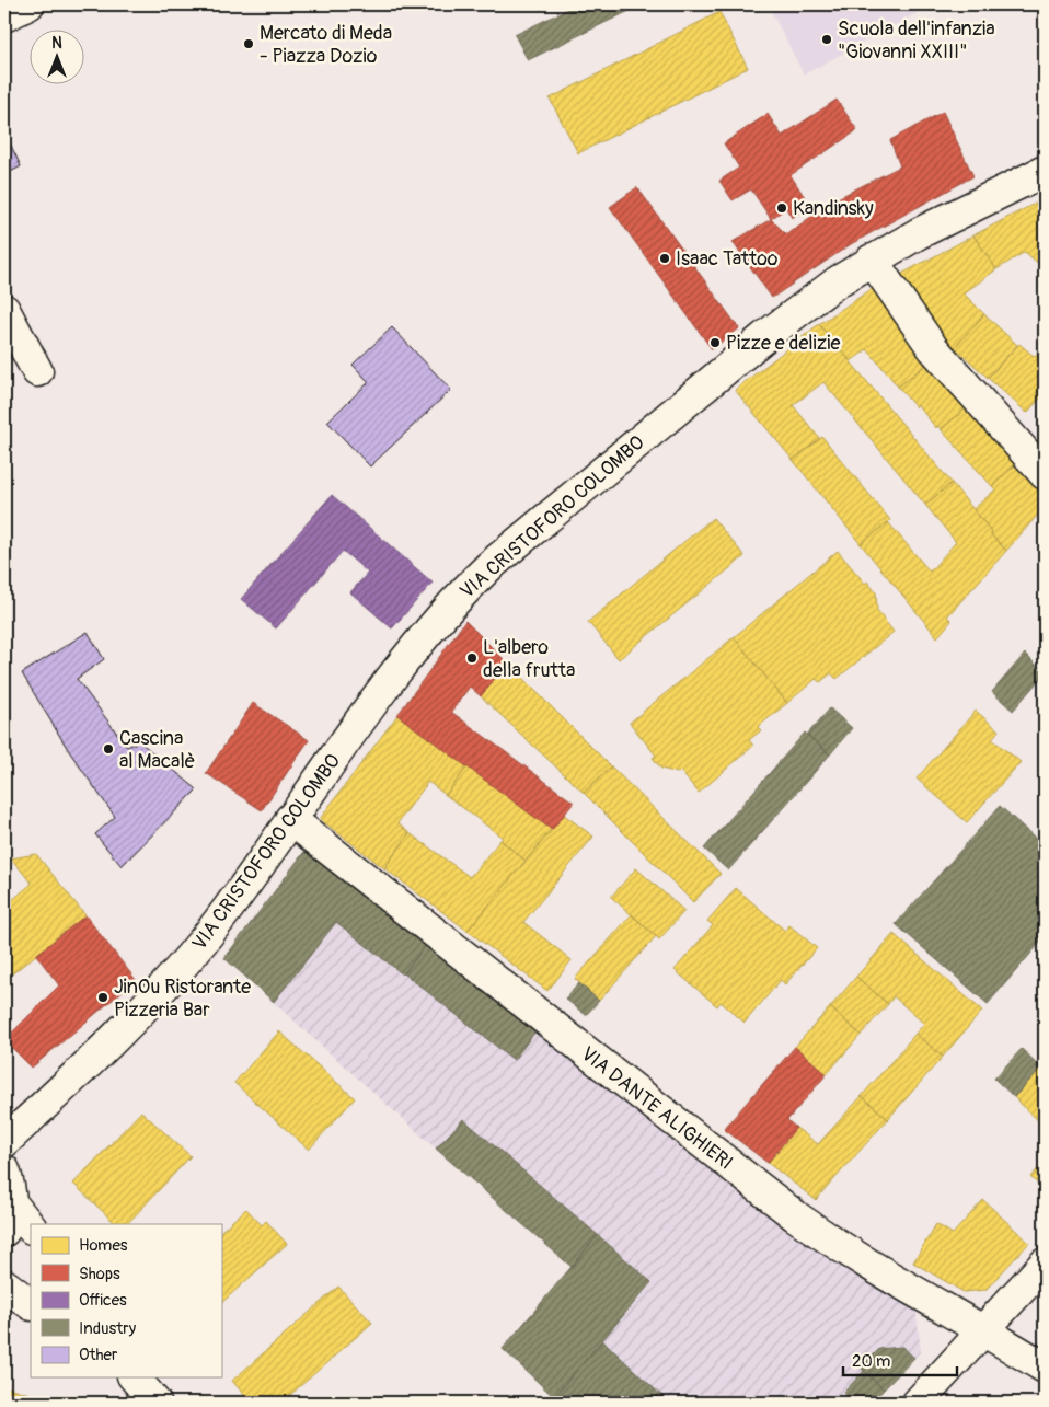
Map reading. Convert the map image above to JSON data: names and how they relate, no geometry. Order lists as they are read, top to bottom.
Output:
{
  "streets": {
    "street": ["VIA CRISTOFORO COLOMBO", "VIA DANTE ALIGHIERI"]
  },
  "crossings": [
    ["VIA CRISTOFORO COLOMBO", "VIA DANTE ALIGHIERI"]
  ],
  "places": [
    "Scuola dell'infanzia \"Giovanni XXIII\"",
    "Mercato di Meda - Piazza Dozio",
    "Kandinsky",
    "Isaac Tattoo",
    "Pizze e delizie",
    "L'albero della frutta",
    "Cascina al Macalè",
    "JinOu Ristorante Pizzeria Bar"
  ],
  "legend": [
    "Homes",
    "Shops",
    "Offices",
    "Industry",
    "Other"
  ],
  "scale_bar": "20 m",
  "north": "top"
}
